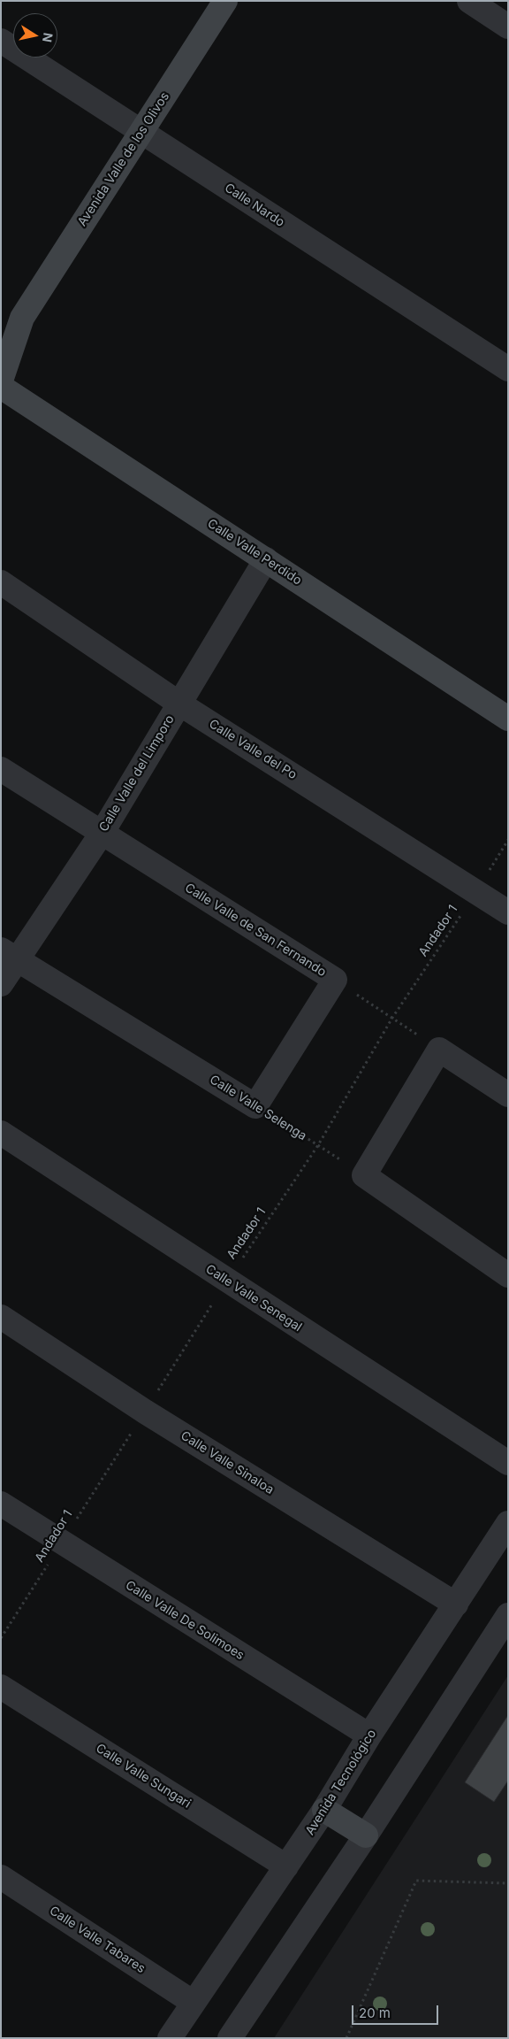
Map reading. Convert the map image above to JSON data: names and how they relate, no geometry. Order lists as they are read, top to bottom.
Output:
{
  "streets": {
    "street": [
      "Avenida Valle de los Olivos",
      "Calle Nardo",
      "Calle Valle Perdido",
      "Calle Valle del Po",
      "Calle Valle del Limporo",
      "Calle Valle de San Fernando",
      "Calle Valle Selenga",
      "Calle Valle Senegal",
      "Calle Valle Sinaloa",
      "Calle Valle De Solimoes",
      "Calle Valle Sungari",
      "Avenida Tecnológico",
      "Calle Valle Tabares"
    ],
    "path": ["Andador 1"]
  },
  "crossings": [
    ["Avenida Valle de los Olivos", "Calle Nardo"],
    ["Calle Valle Perdido", "Calle Valle del Limporo"],
    ["Calle Valle del Po", "Calle Valle del Limporo"],
    ["Calle Valle del Po", "Andador 1"],
    ["Calle Valle del Limporo", "Calle Valle de San Fernando"],
    ["Calle Valle del Limporo", "Calle Valle Selenga"],
    ["Calle Valle de San Fernando", "Andador 1"],
    ["Andador 1", "Calle Valle Selenga"],
    ["Andador 1", "Calle Valle Senegal"],
    ["Andador 1", "Calle Valle Sinaloa"],
    ["Andador 1", "Calle Valle De Solimoes"],
    ["Calle Valle Sinaloa", "Avenida Tecnológico"],
    ["Calle Valle De Solimoes", "Avenida Tecnológico"],
    ["Calle Valle Sungari", "Avenida Tecnológico"],
    ["Avenida Tecnológico", "Calle Valle Tabares"]
  ],
  "scale_bar": "20 m",
  "north": "right"
}
